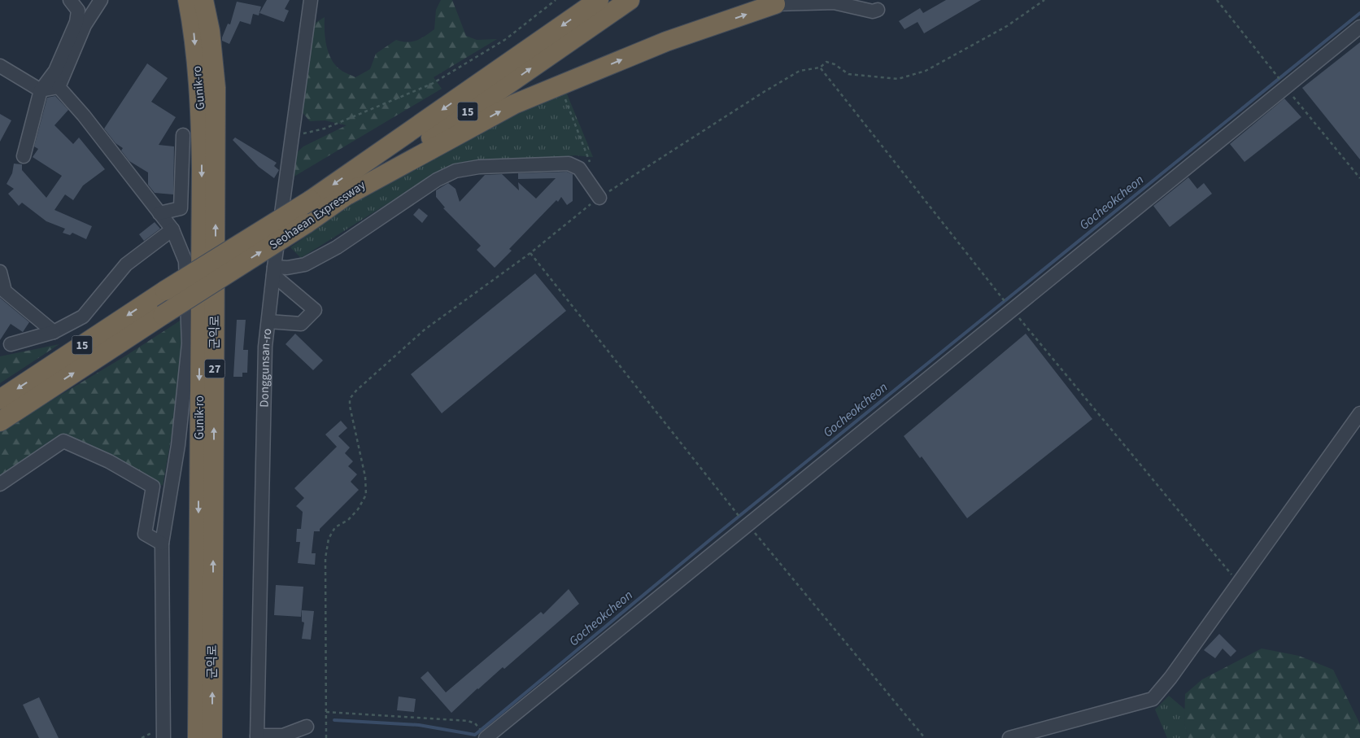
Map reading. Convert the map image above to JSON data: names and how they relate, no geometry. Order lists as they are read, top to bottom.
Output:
{
  "streets": {
    "highway": [
      "Gunik-ro",
      "15",
      "Seohaean Expressway",
      "군익로",
      "27"
    ],
    "street": ["Donggunsan-ro"]
  },
  "one_way": ["Gunik-ro", "군익로"],
  "water": ["Gocheokcheon"]
}
